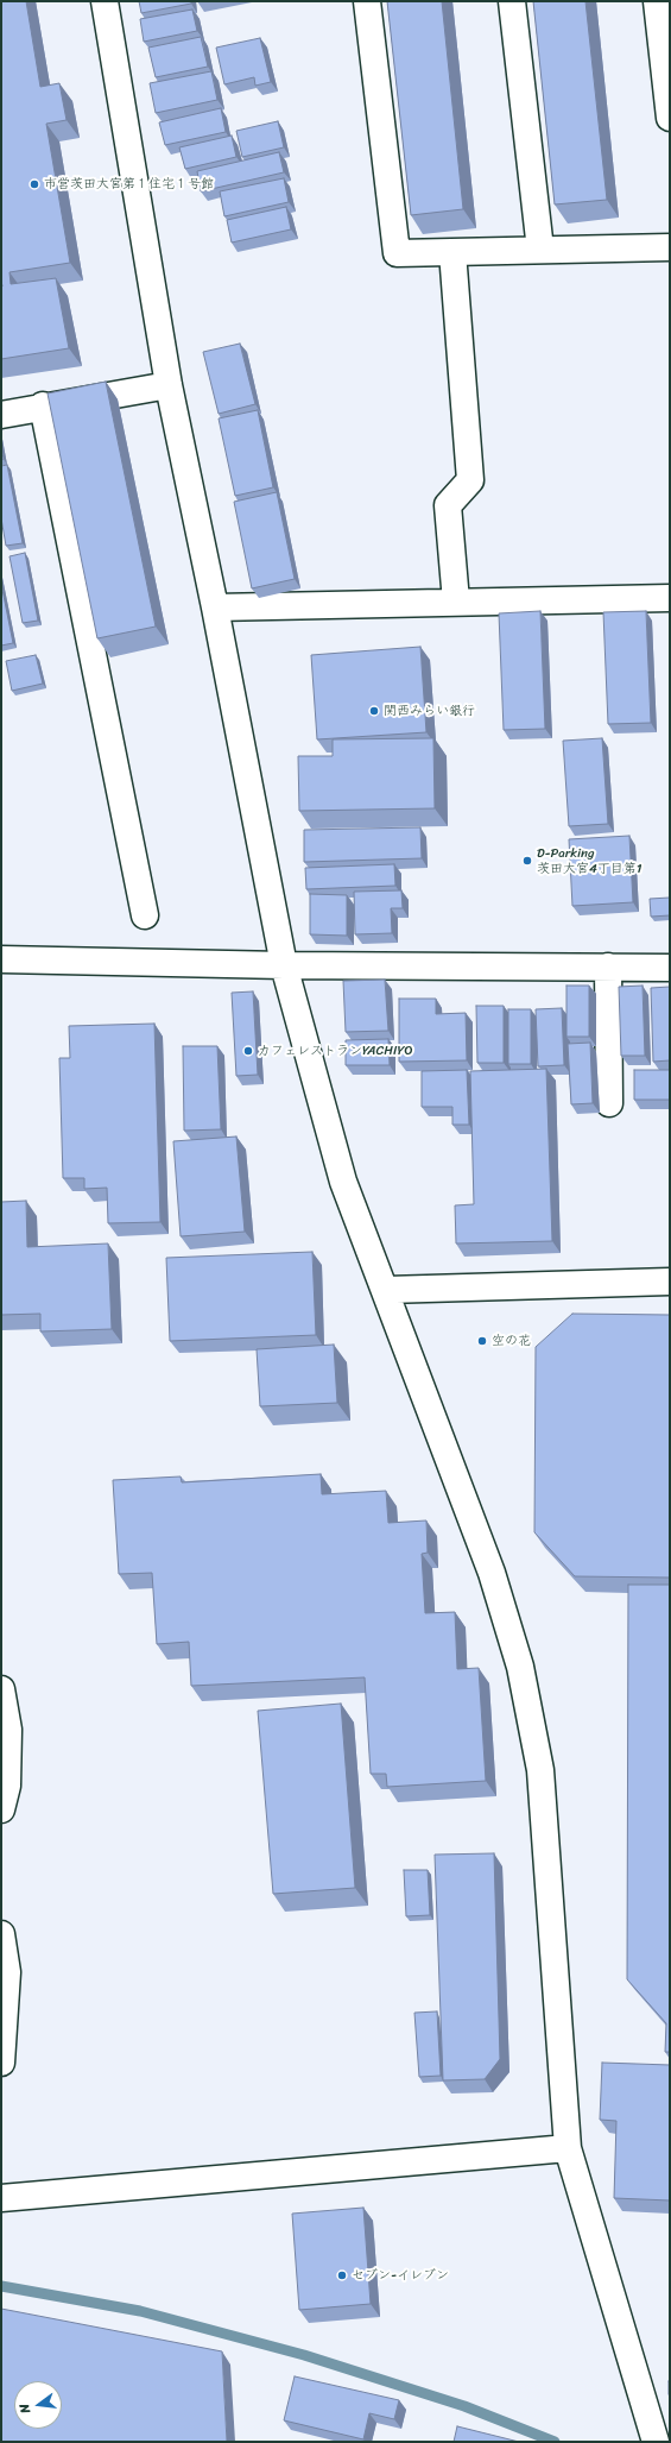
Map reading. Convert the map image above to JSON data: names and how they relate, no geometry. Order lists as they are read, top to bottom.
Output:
{
  "places": [
    "市営茨田大宮第１住宅１号館",
    "関西みらい銀行",
    "D-Parking 茨田大宮4丁目第1",
    "カフェレストランYACHIYO",
    "空の花",
    "セブン-イレブン"
  ],
  "north": "left"
}
